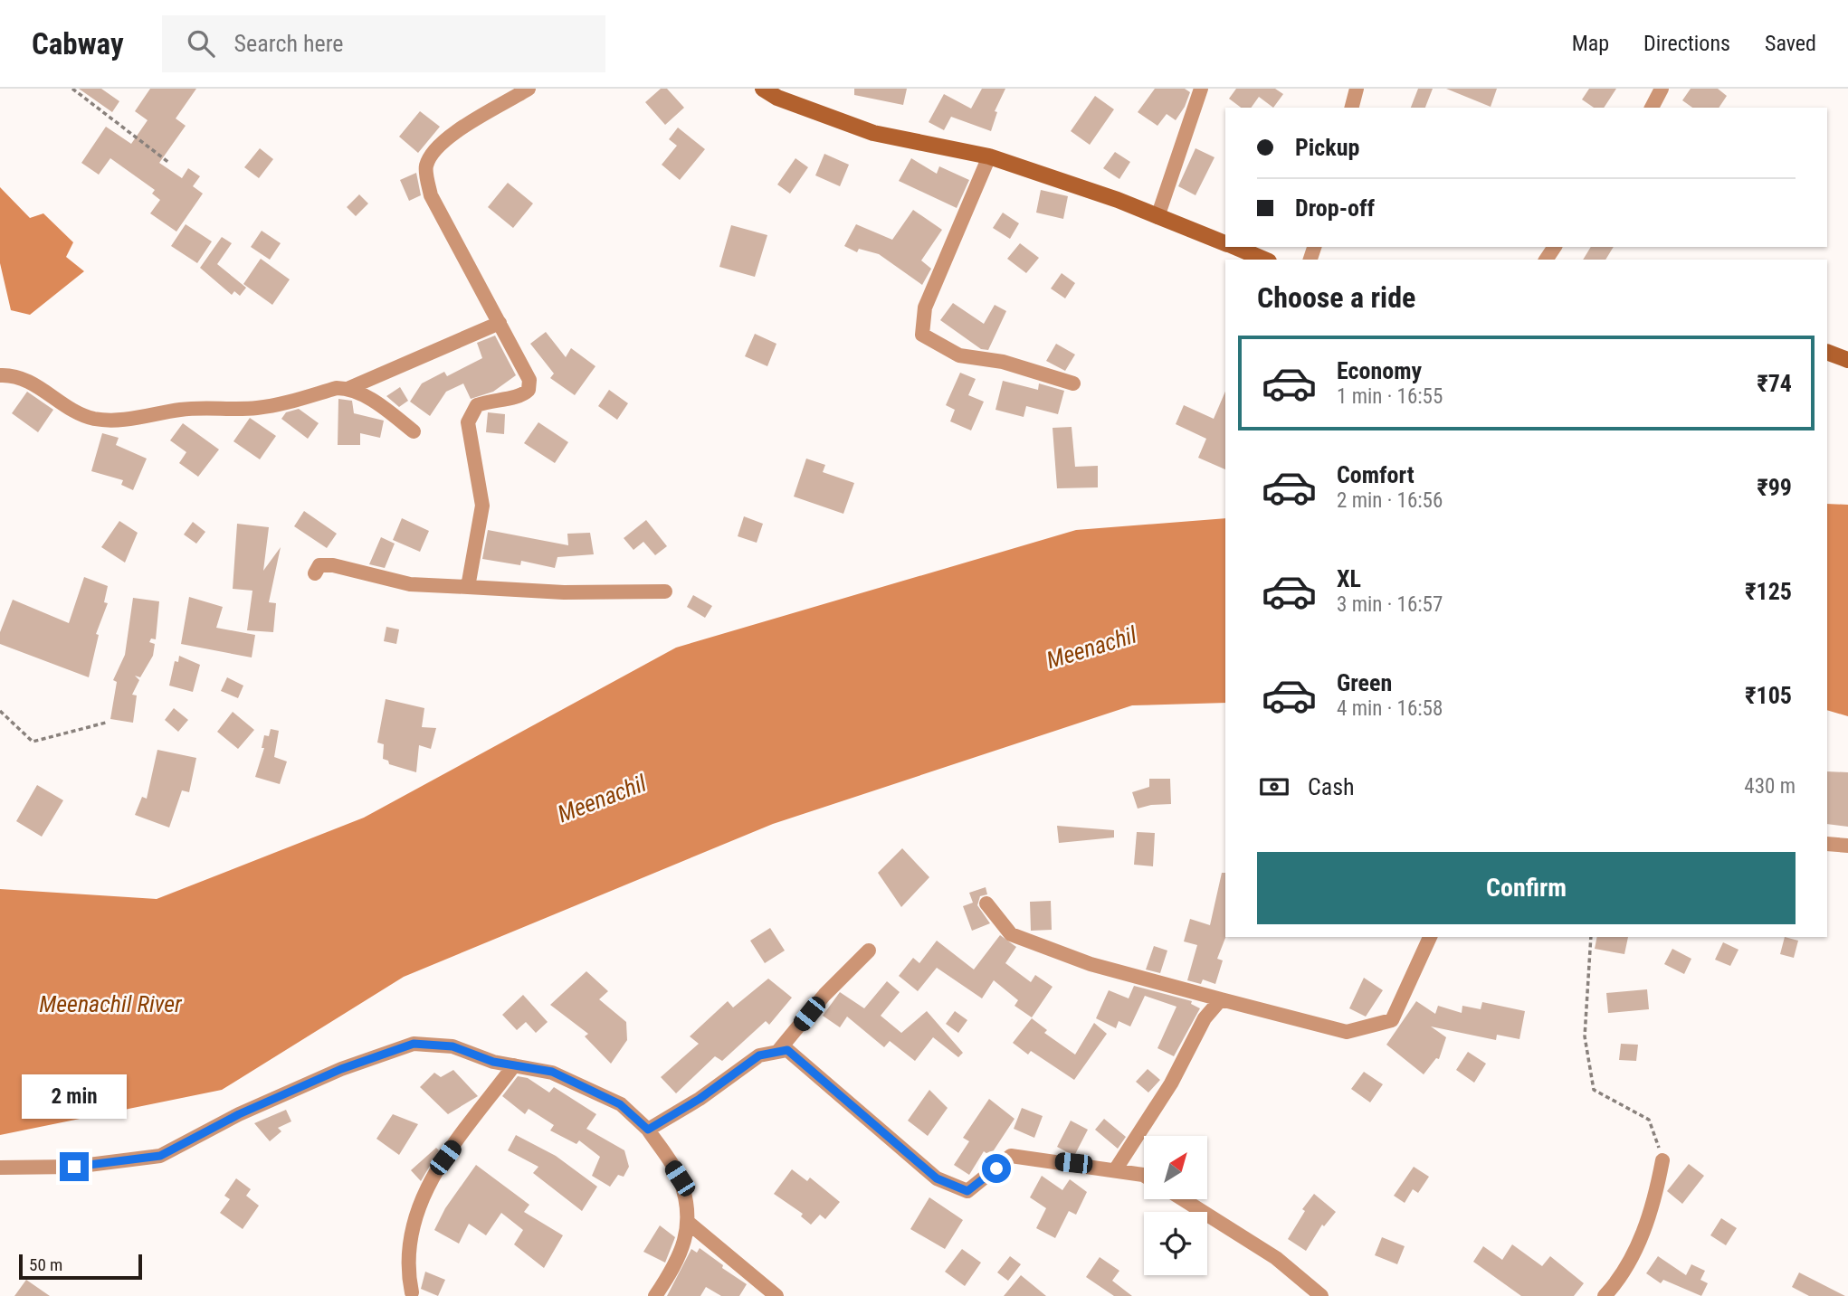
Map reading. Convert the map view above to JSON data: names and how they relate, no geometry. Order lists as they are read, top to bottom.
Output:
{
  "water": ["Meenachil", "Meenachil River"],
  "scale_bar": "50 m",
  "north": "top right",
  "page": {
    "header": "Cabway",
    "search": "Search here",
    "nav": ["Map", "Directions", "Saved"],
    "banner": ["Pickup", "Drop-off"],
    "heading": "Choose a ride",
    "list": [
      {
        "name": "Economy",
        "note": "1 min · 16:55",
        "value": "₹74"
      },
      {
        "name": "Comfort",
        "note": "2 min · 16:56",
        "value": "₹99"
      },
      {
        "name": "XL",
        "note": "3 min · 16:57",
        "value": "₹125"
      },
      {
        "name": "Green",
        "note": "4 min · 16:58",
        "value": "₹105"
      }
    ],
    "pay": ["Cash", "430 m"],
    "buttons": "Confirm",
    "bubble": "2 min",
    "scale": "50 m"
  }
}
